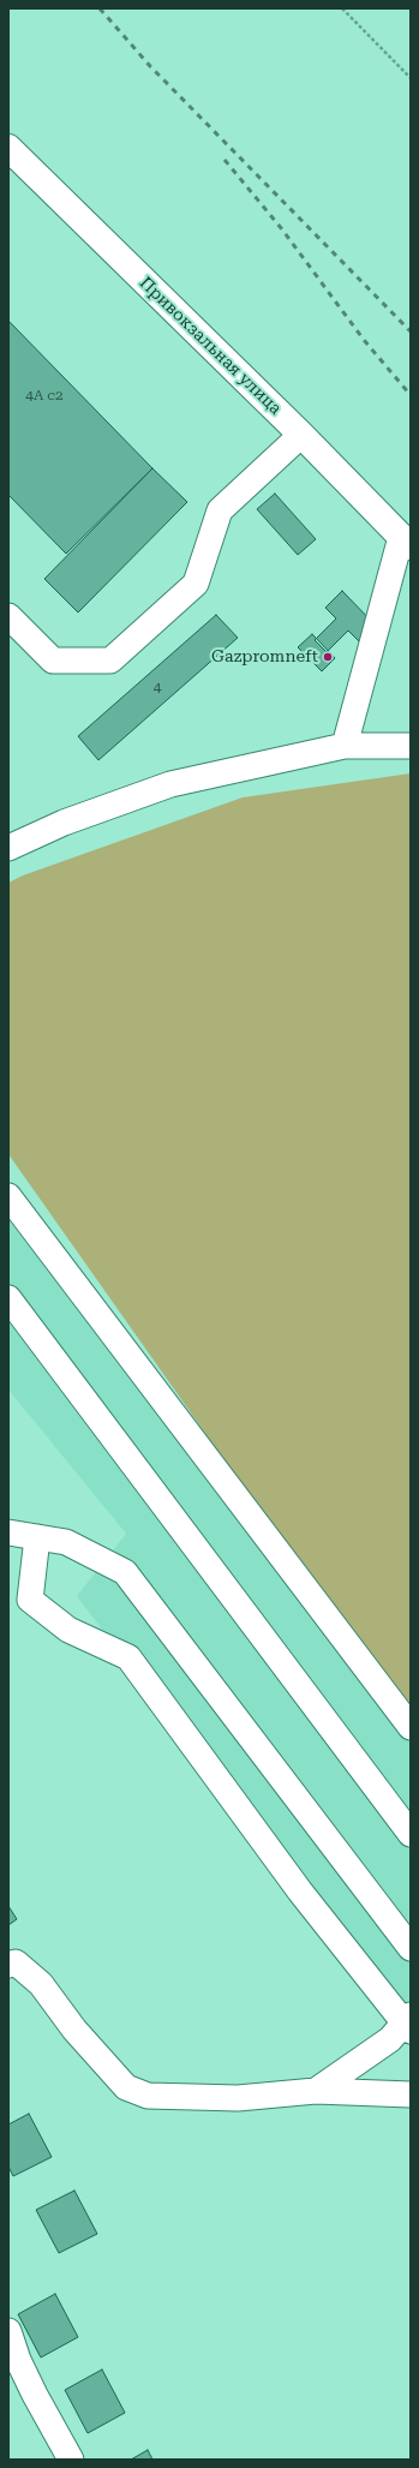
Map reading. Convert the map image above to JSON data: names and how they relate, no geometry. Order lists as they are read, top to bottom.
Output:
{
  "streets": {
    "main road": ["Привокзальная улица"]
  },
  "places": ["Gazpromneft"],
  "house_numbers": ["4А с2", "4"]
}
